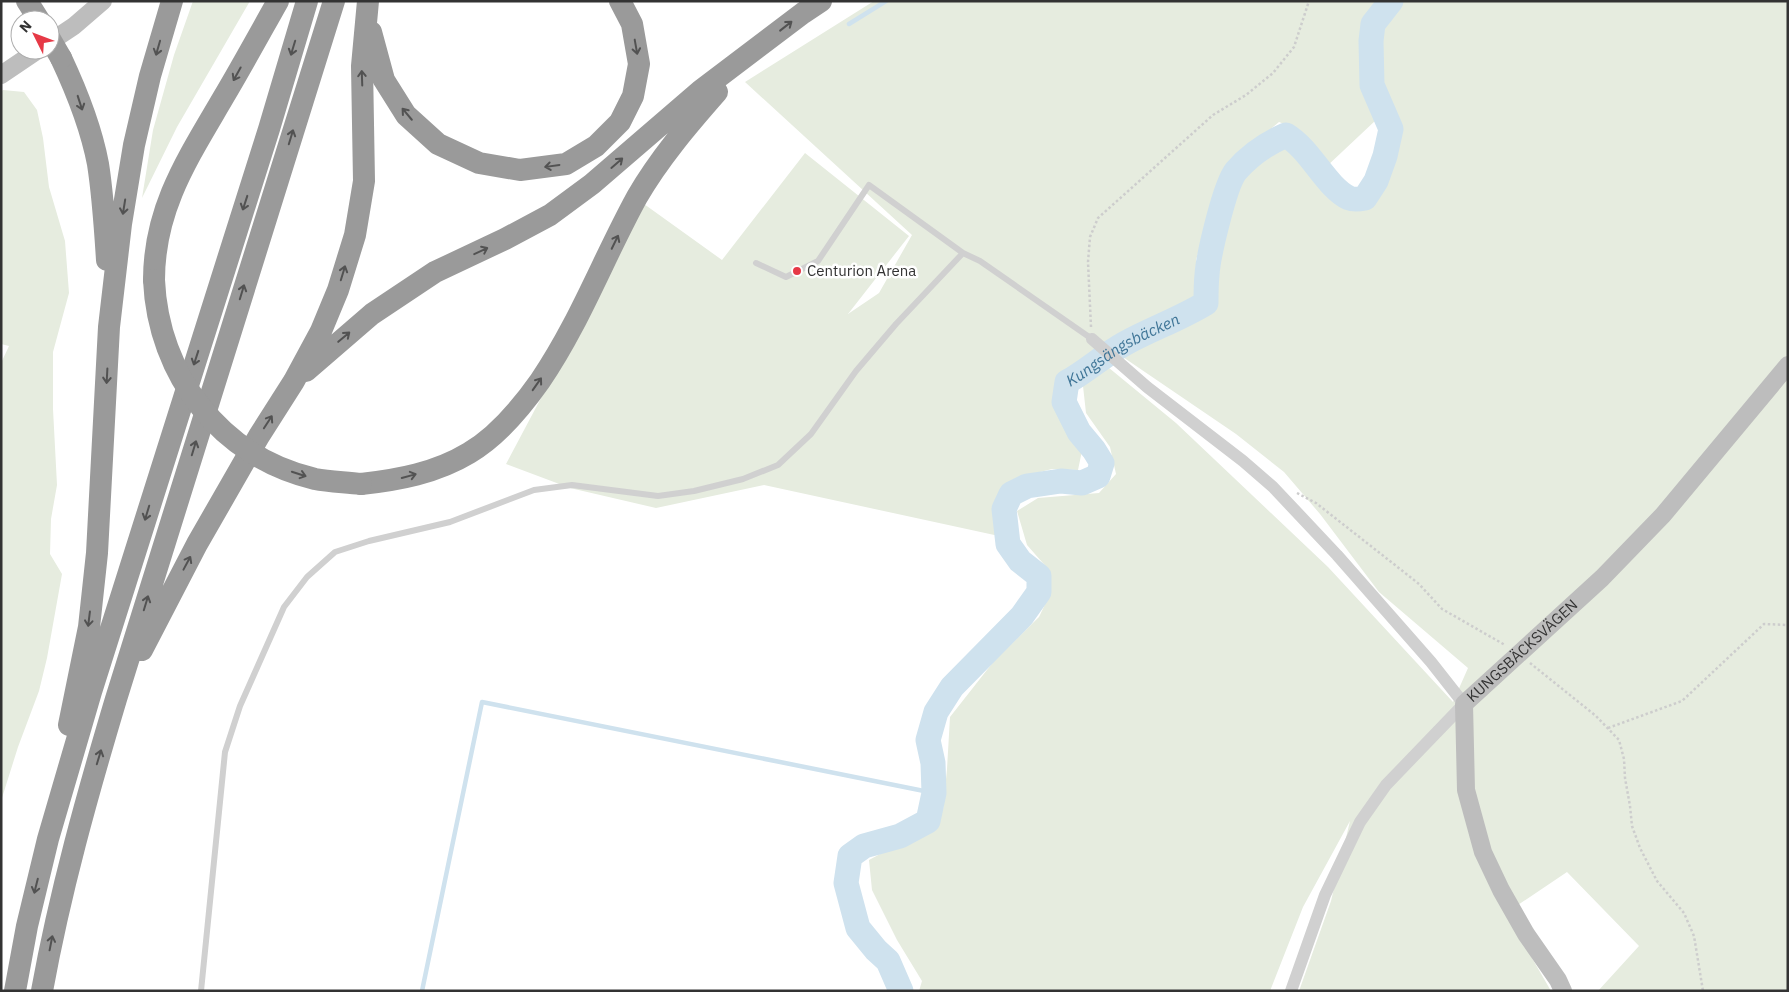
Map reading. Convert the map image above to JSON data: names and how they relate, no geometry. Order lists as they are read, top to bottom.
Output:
{
  "streets": {
    "street": ["KUNGSBÄCKSVÄGEN"]
  },
  "water": ["Kungsängsbäcken"],
  "places": ["Centurion Arena"],
  "north": "top left"
}
